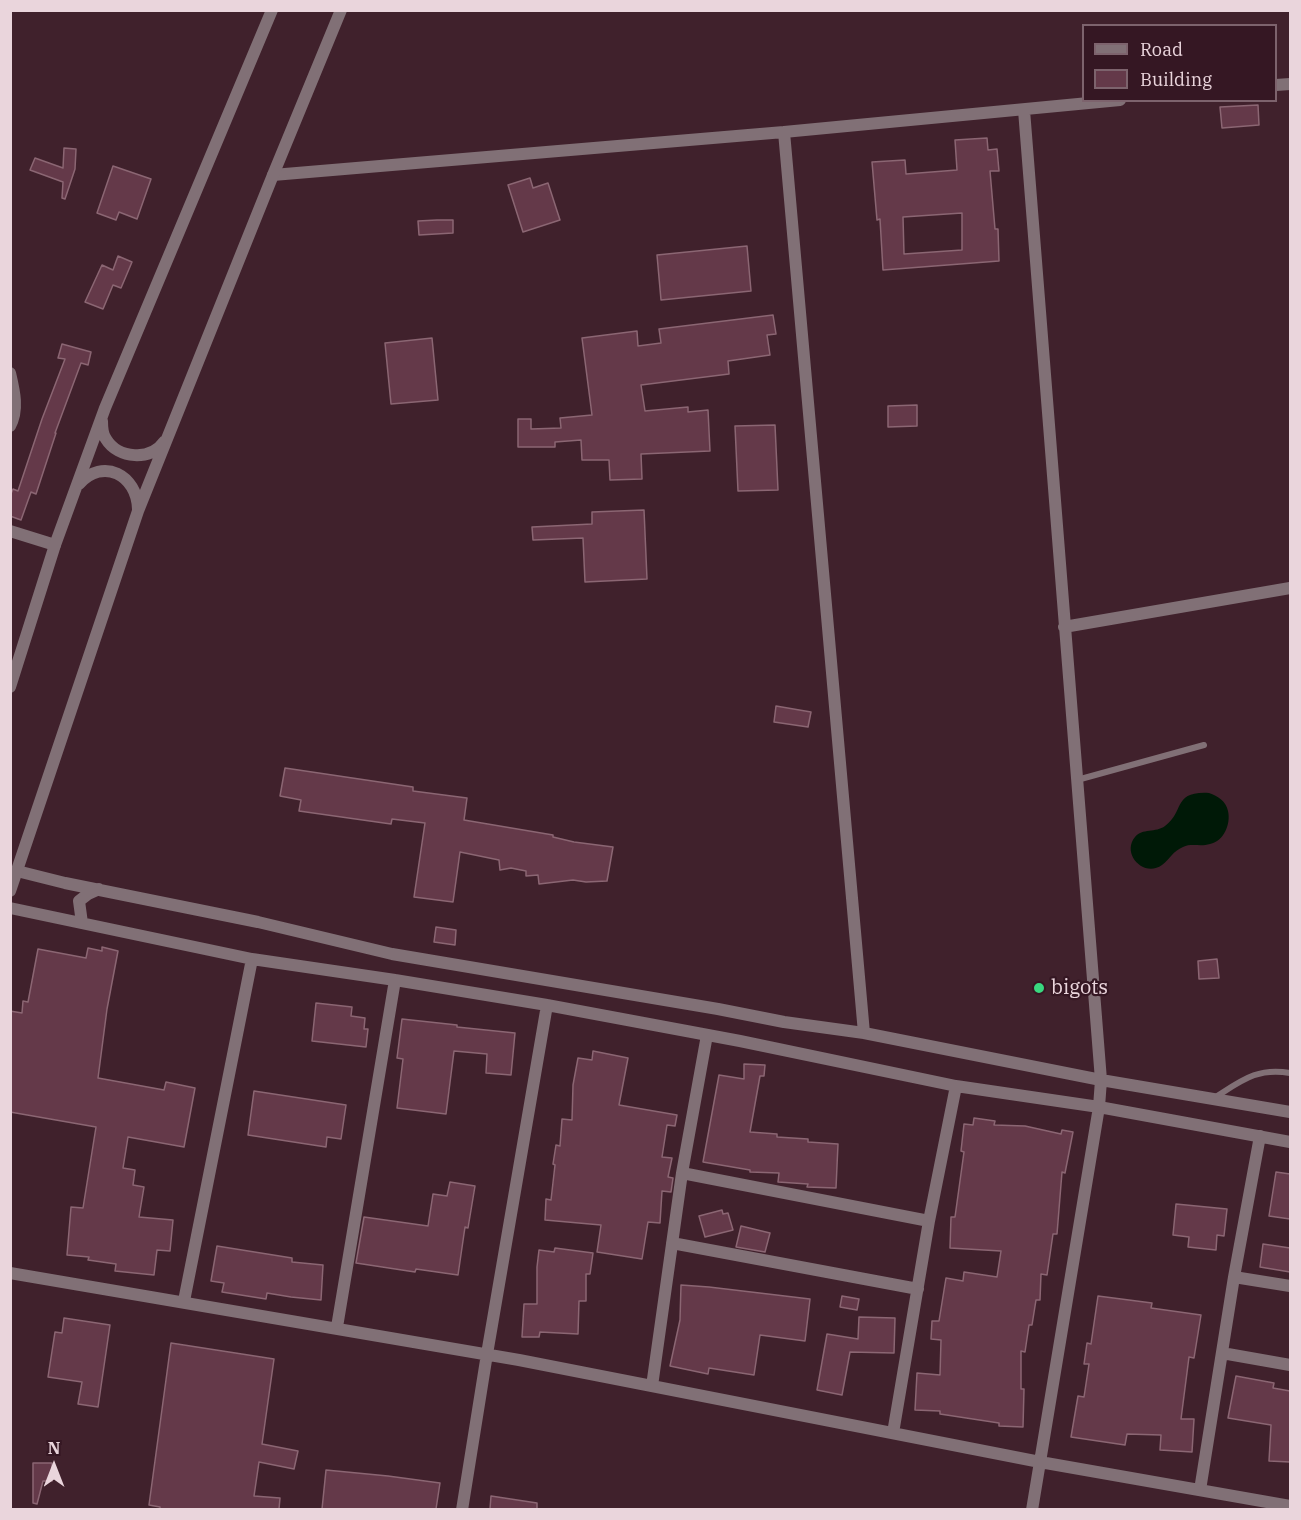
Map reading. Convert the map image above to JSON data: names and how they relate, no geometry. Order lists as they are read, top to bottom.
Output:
{
  "places": ["bigots"],
  "legend": ["Road", "Building"],
  "north": "top"
}
